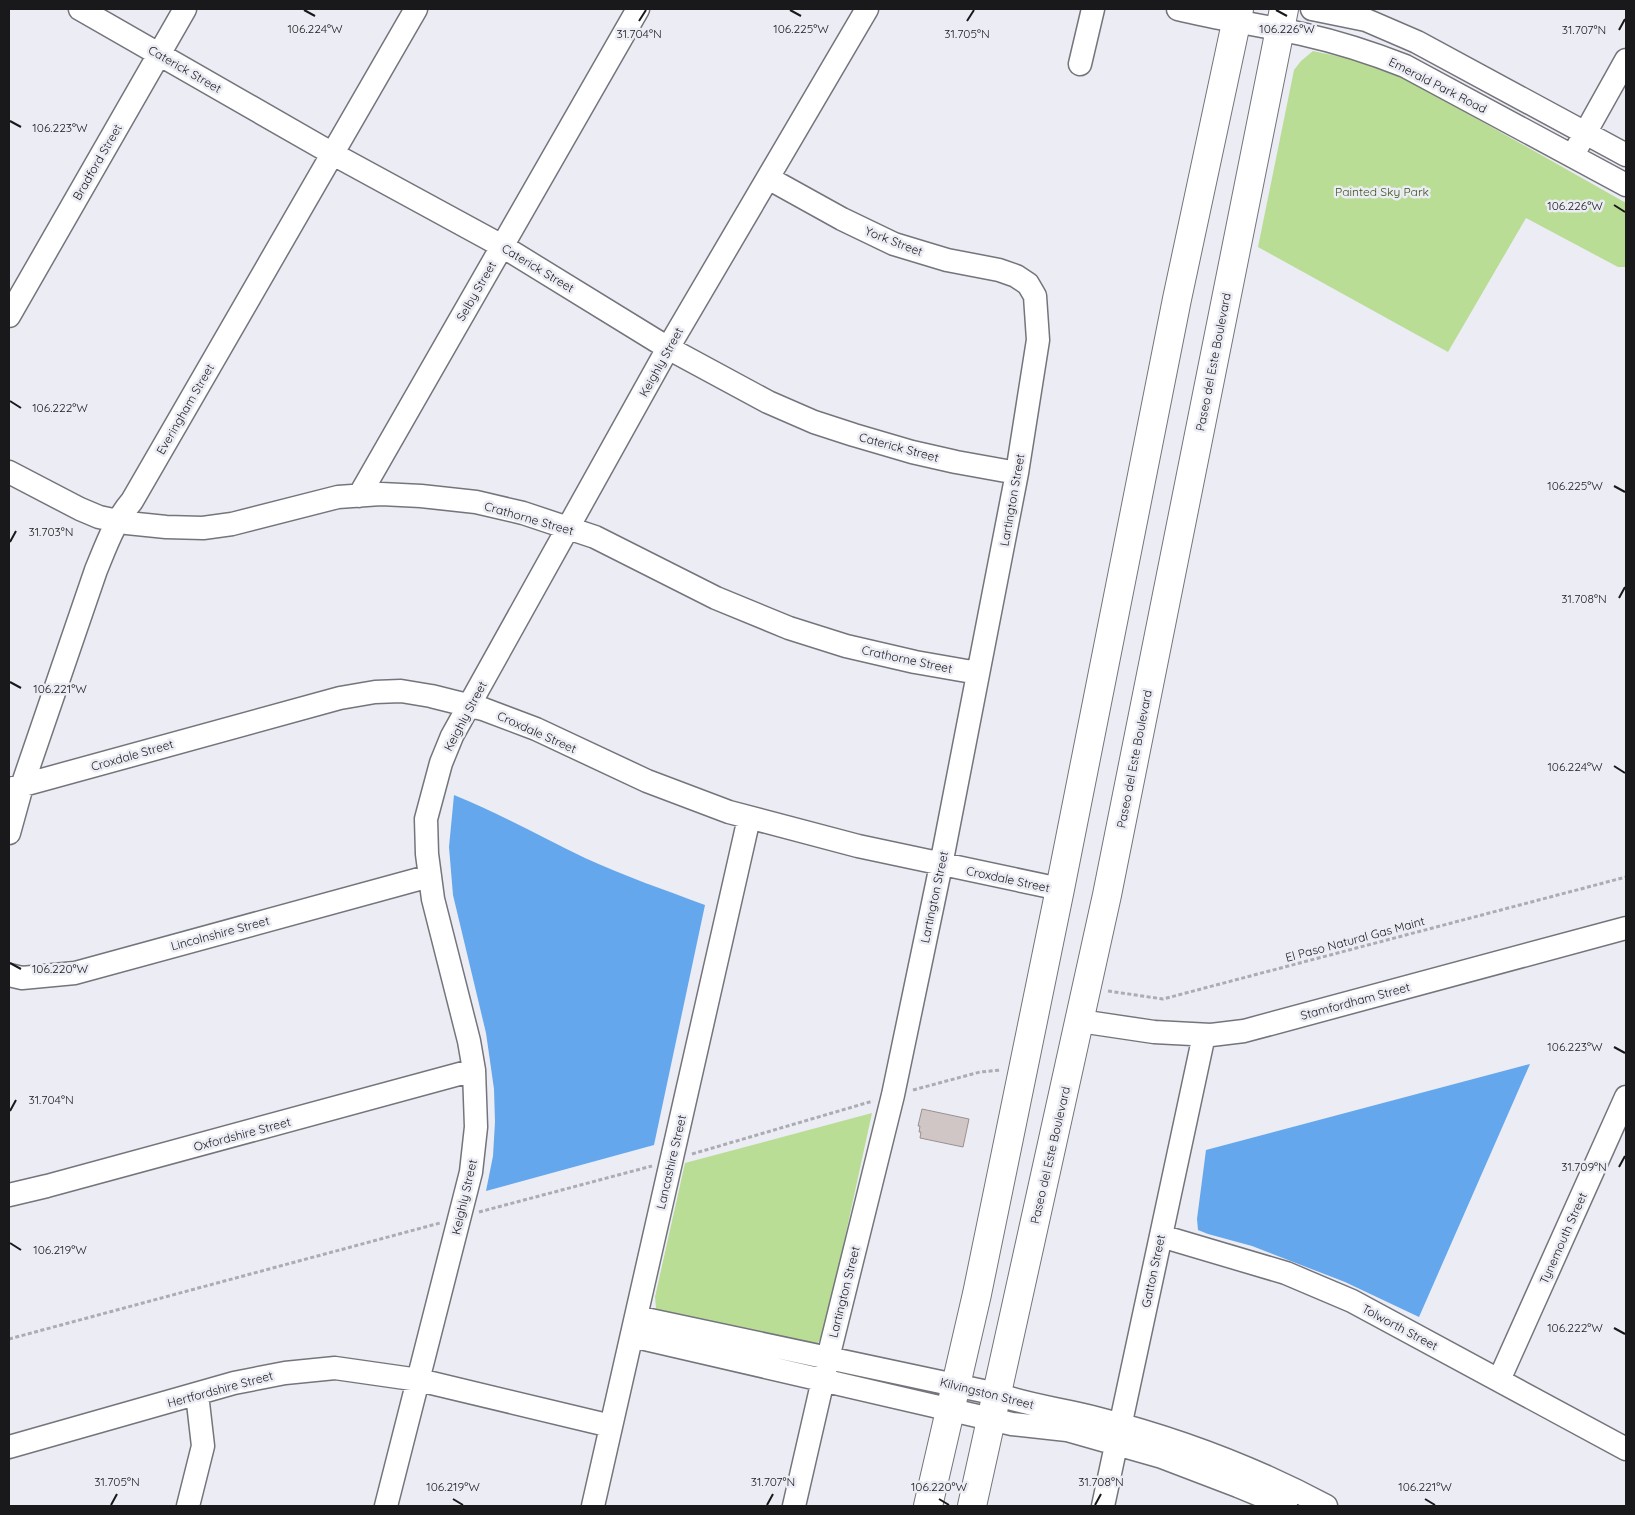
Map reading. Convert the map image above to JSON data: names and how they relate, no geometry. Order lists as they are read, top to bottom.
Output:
{
  "streets": {
    "main road": ["Paseo del Este Boulevard"],
    "street": [
      "Caterick Street",
      "Emerald Park Road",
      "Bradford Street",
      "York Street",
      "Selby Street",
      "Keighly Street",
      "Everingham Street",
      "Lartington Street",
      "Crathorne Street",
      "Croxdale Street",
      "Lincolnshire Street",
      "Stamfordham Street",
      "Oxfordshire Street",
      "Lancashire Street",
      "Tynemouth Street",
      "Gatton Street",
      "Tolworth Street",
      "Hertfordshire Street",
      "Kilvingston Street"
    ],
    "path": ["El Paso Natural Gas Maint"]
  },
  "crossings": [
    ["Caterick Street", "Bradford Street"],
    ["Caterick Street", "Selby Street"],
    ["Caterick Street", "Keighly Street"],
    ["Caterick Street", "Everingham Street"],
    ["Caterick Street", "Lartington Street"],
    ["Emerald Park Road", "Paseo del Este Boulevard"],
    ["York Street", "Keighly Street"],
    ["York Street", "Lartington Street"],
    ["Selby Street", "Crathorne Street"],
    ["Keighly Street", "Crathorne Street"],
    ["Keighly Street", "Croxdale Street"],
    ["Keighly Street", "Lincolnshire Street"],
    ["Keighly Street", "Oxfordshire Street"],
    ["Keighly Street", "Hertfordshire Street"],
    ["Paseo del Este Boulevard", "El Paso Natural Gas Maint"],
    ["Paseo del Este Boulevard", "Stamfordham Street"],
    ["Paseo del Este Boulevard", "Kilvingston Street"],
    ["Everingham Street", "Crathorne Street"],
    ["Everingham Street", "Croxdale Street"],
    ["Lartington Street", "Crathorne Street"],
    ["Lartington Street", "Croxdale Street"],
    ["Lartington Street", "Kilvingston Street"],
    ["Croxdale Street", "Lancashire Street"],
    ["Stamfordham Street", "Gatton Street"],
    ["Lancashire Street", "Hertfordshire Street"],
    ["Lancashire Street", "Kilvingston Street"],
    ["Tynemouth Street", "Tolworth Street"],
    ["Gatton Street", "Tolworth Street"],
    ["Gatton Street", "Kilvingston Street"]
  ],
  "parks": ["Painted Sky Park"],
  "coordinates": [
    "106.224°W",
    "106.225°W",
    "106.226°W",
    "31.707°N",
    "31.704°N",
    "31.705°N",
    "106.223°W",
    "106.222°W",
    "31.703°N",
    "31.708°N",
    "106.221°W",
    "106.220°W",
    "31.709°N",
    "106.219°W"
  ]
}
